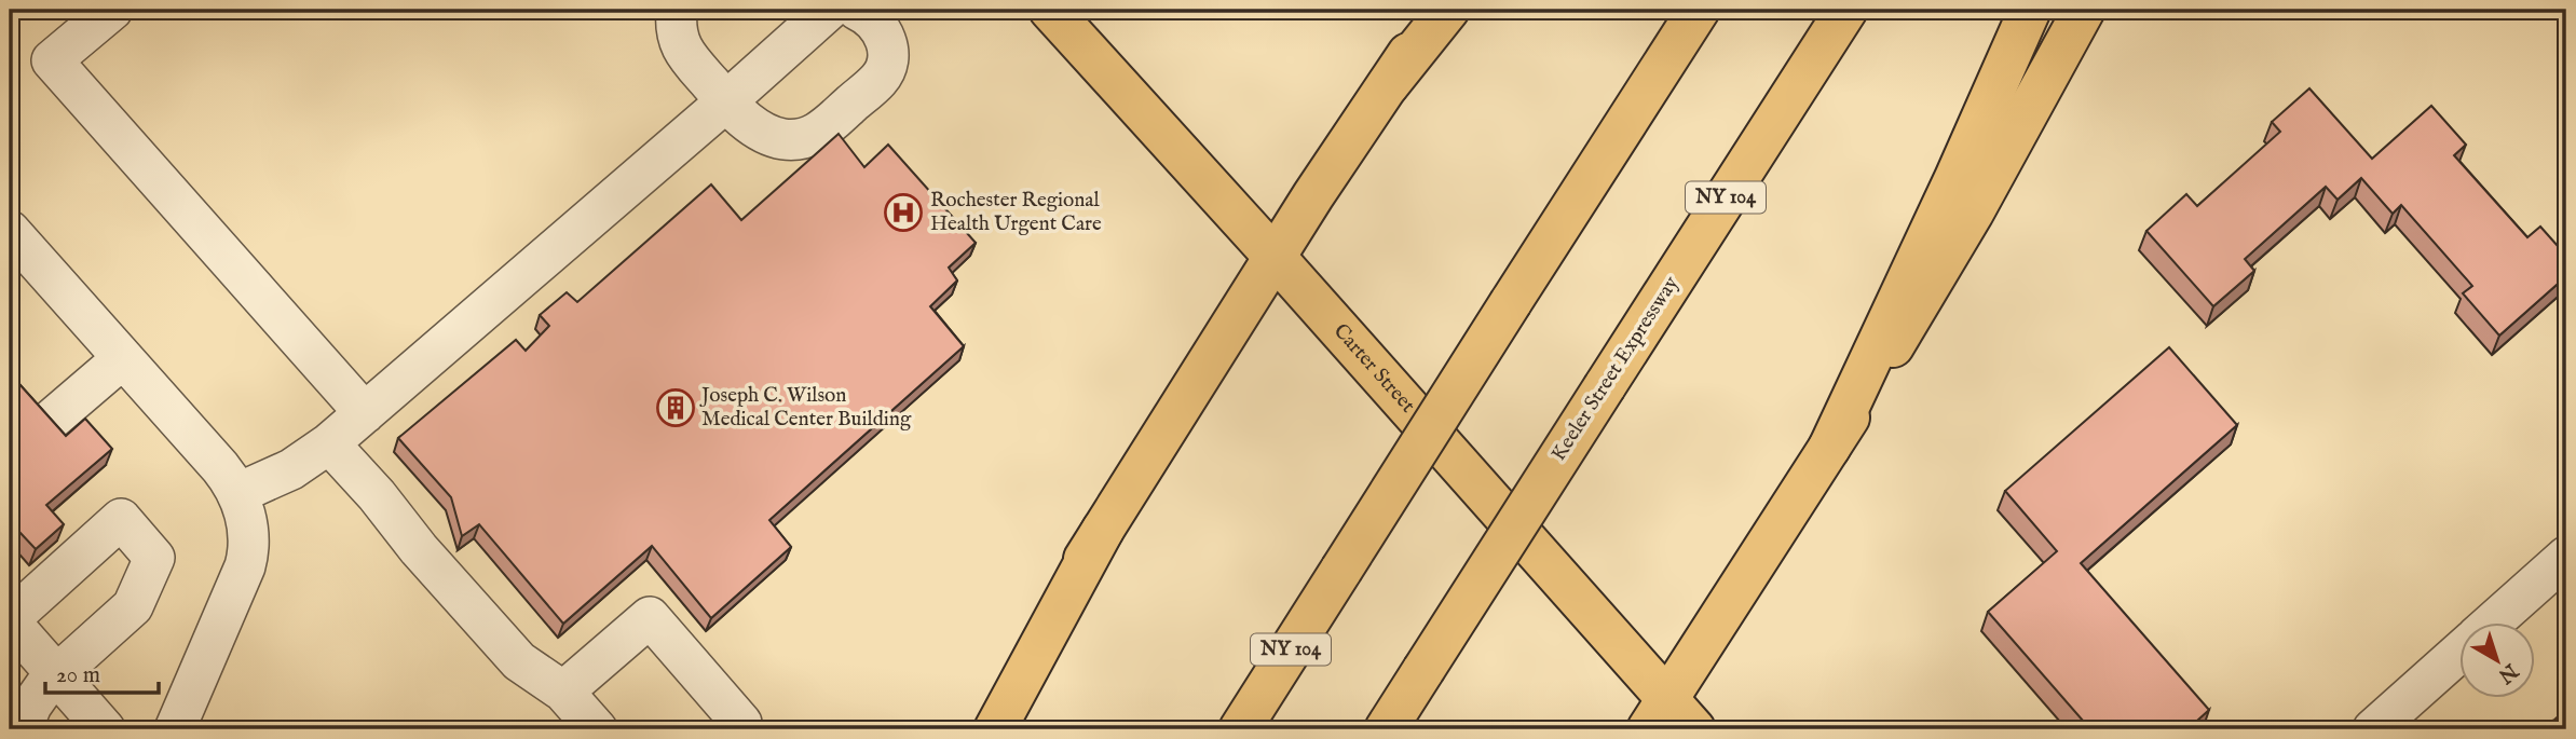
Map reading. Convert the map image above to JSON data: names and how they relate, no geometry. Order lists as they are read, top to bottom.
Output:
{
  "streets": {
    "main road": ["NY 104", "Carter Street", "Keeler Street Expressway"]
  },
  "places": {
    "hospital": ["Rochester Regional Health Urgent Care"],
    "building": ["Joseph C. Wilson Medical Center Building"]
  },
  "scale_bar": "20 m",
  "north": "bottom right"
}
